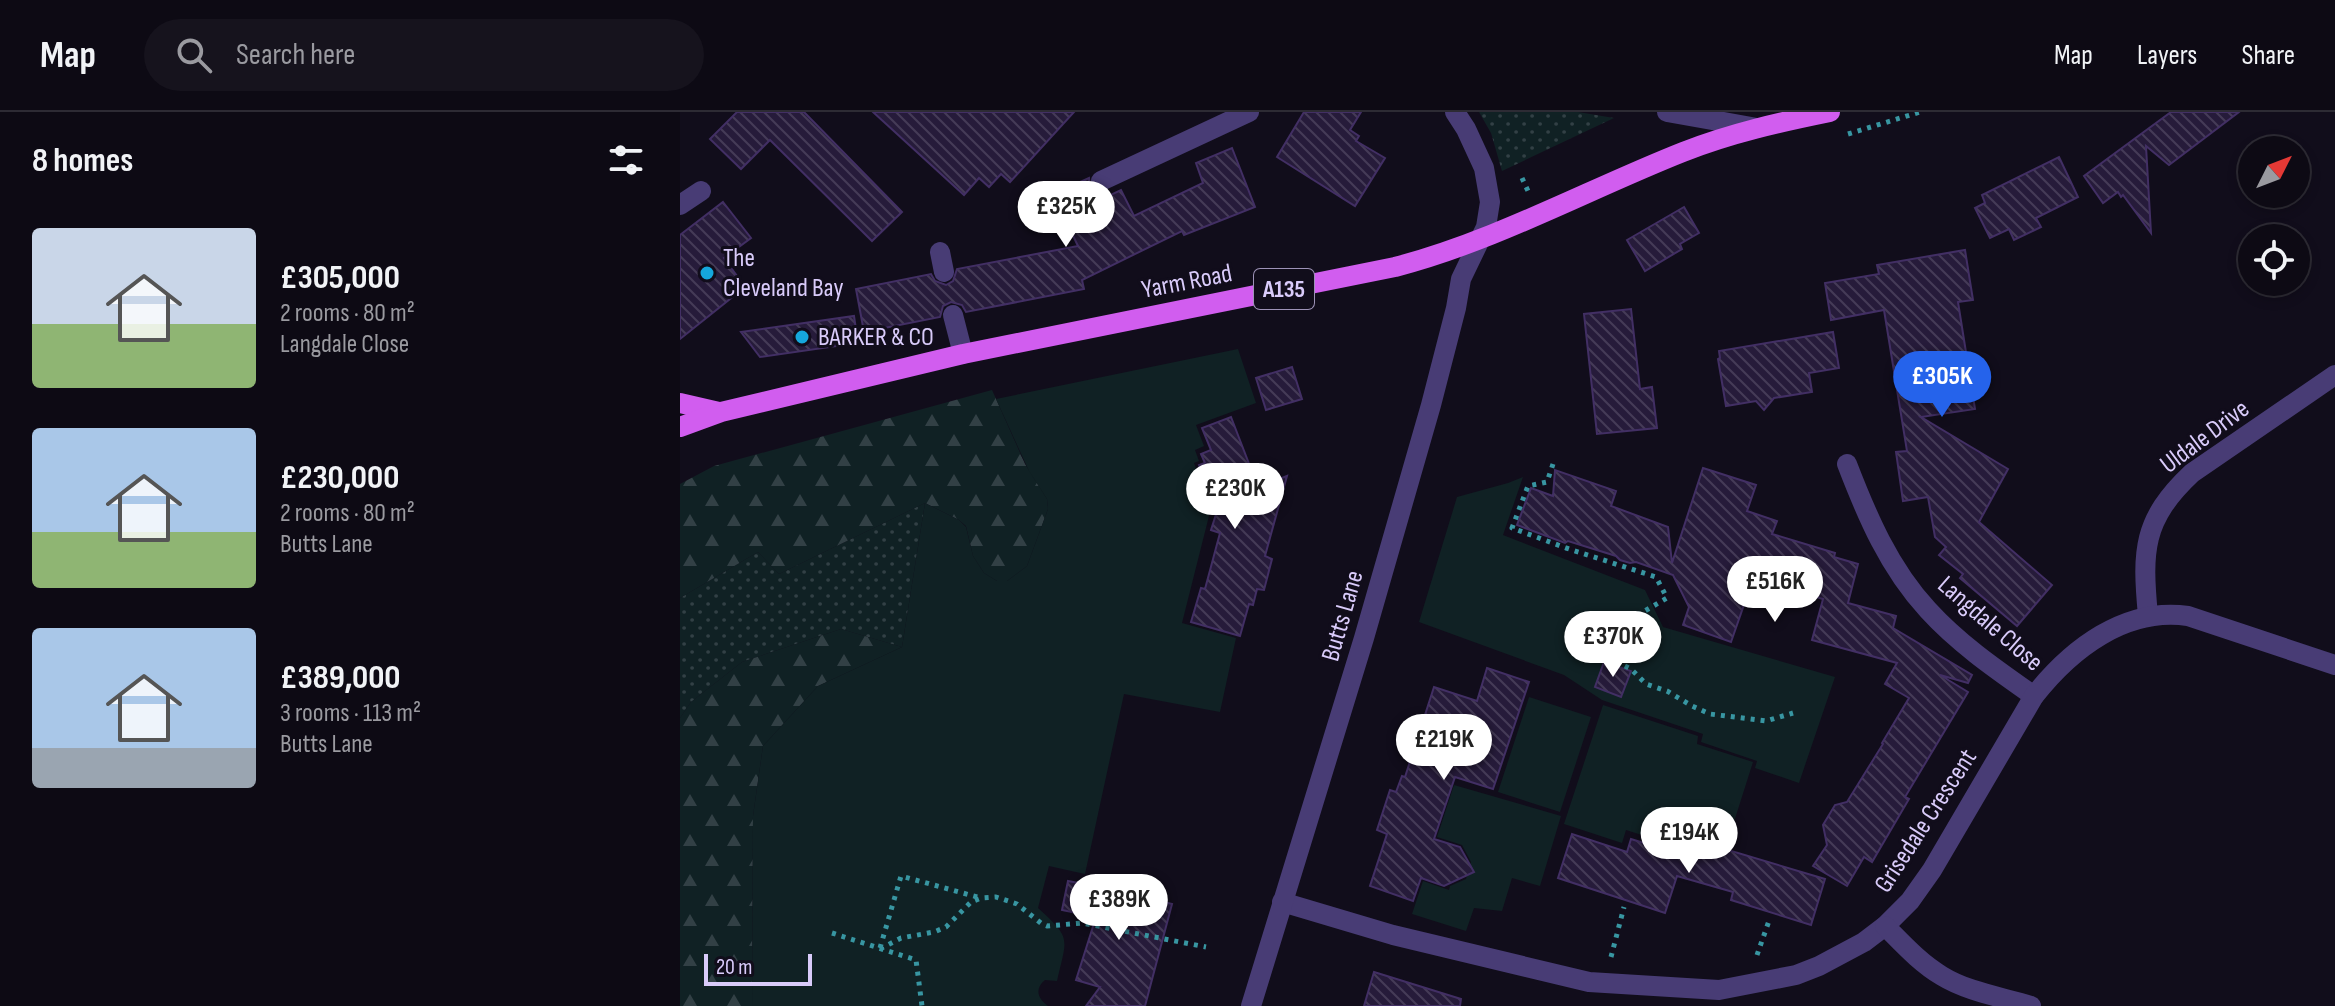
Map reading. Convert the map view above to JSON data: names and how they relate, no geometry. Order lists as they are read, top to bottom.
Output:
{
  "streets": {
    "main road": ["Yarm Road", "A135"],
    "street": [
      "Uldale Drive",
      "Butts Lane",
      "Langdale Close",
      "Grisedale Crescent"
    ]
  },
  "crossings": [
    ["Yarm Road", "Butts Lane"],
    ["Uldale Drive", "Grisedale Crescent"],
    ["Butts Lane", "Grisedale Crescent"],
    ["Langdale Close", "Grisedale Crescent"]
  ],
  "places": ["The Cleveland Bay", "BARKER & CO"],
  "scale_bar": "20 m",
  "north": "top right",
  "page": {
    "header": "Map",
    "search": "Search here",
    "nav": ["Map", "Layers", "Share"],
    "heading": "8 homes",
    "price": [
      "£325K",
      "£305K",
      "£230K",
      "£516K",
      "£370K",
      "£219K",
      "£194K",
      "£389K"
    ],
    "list": [
      {
        "name": "£305,000",
        "note": "2 rooms · 80 m² · Langdale Close"
      },
      {
        "name": "£230,000",
        "note": "2 rooms · 80 m² · Butts Lane"
      },
      {
        "name": "£389,000",
        "note": "3 rooms · 113 m² · Butts Lane"
      }
    ],
    "scale": "20 m"
  }
}
